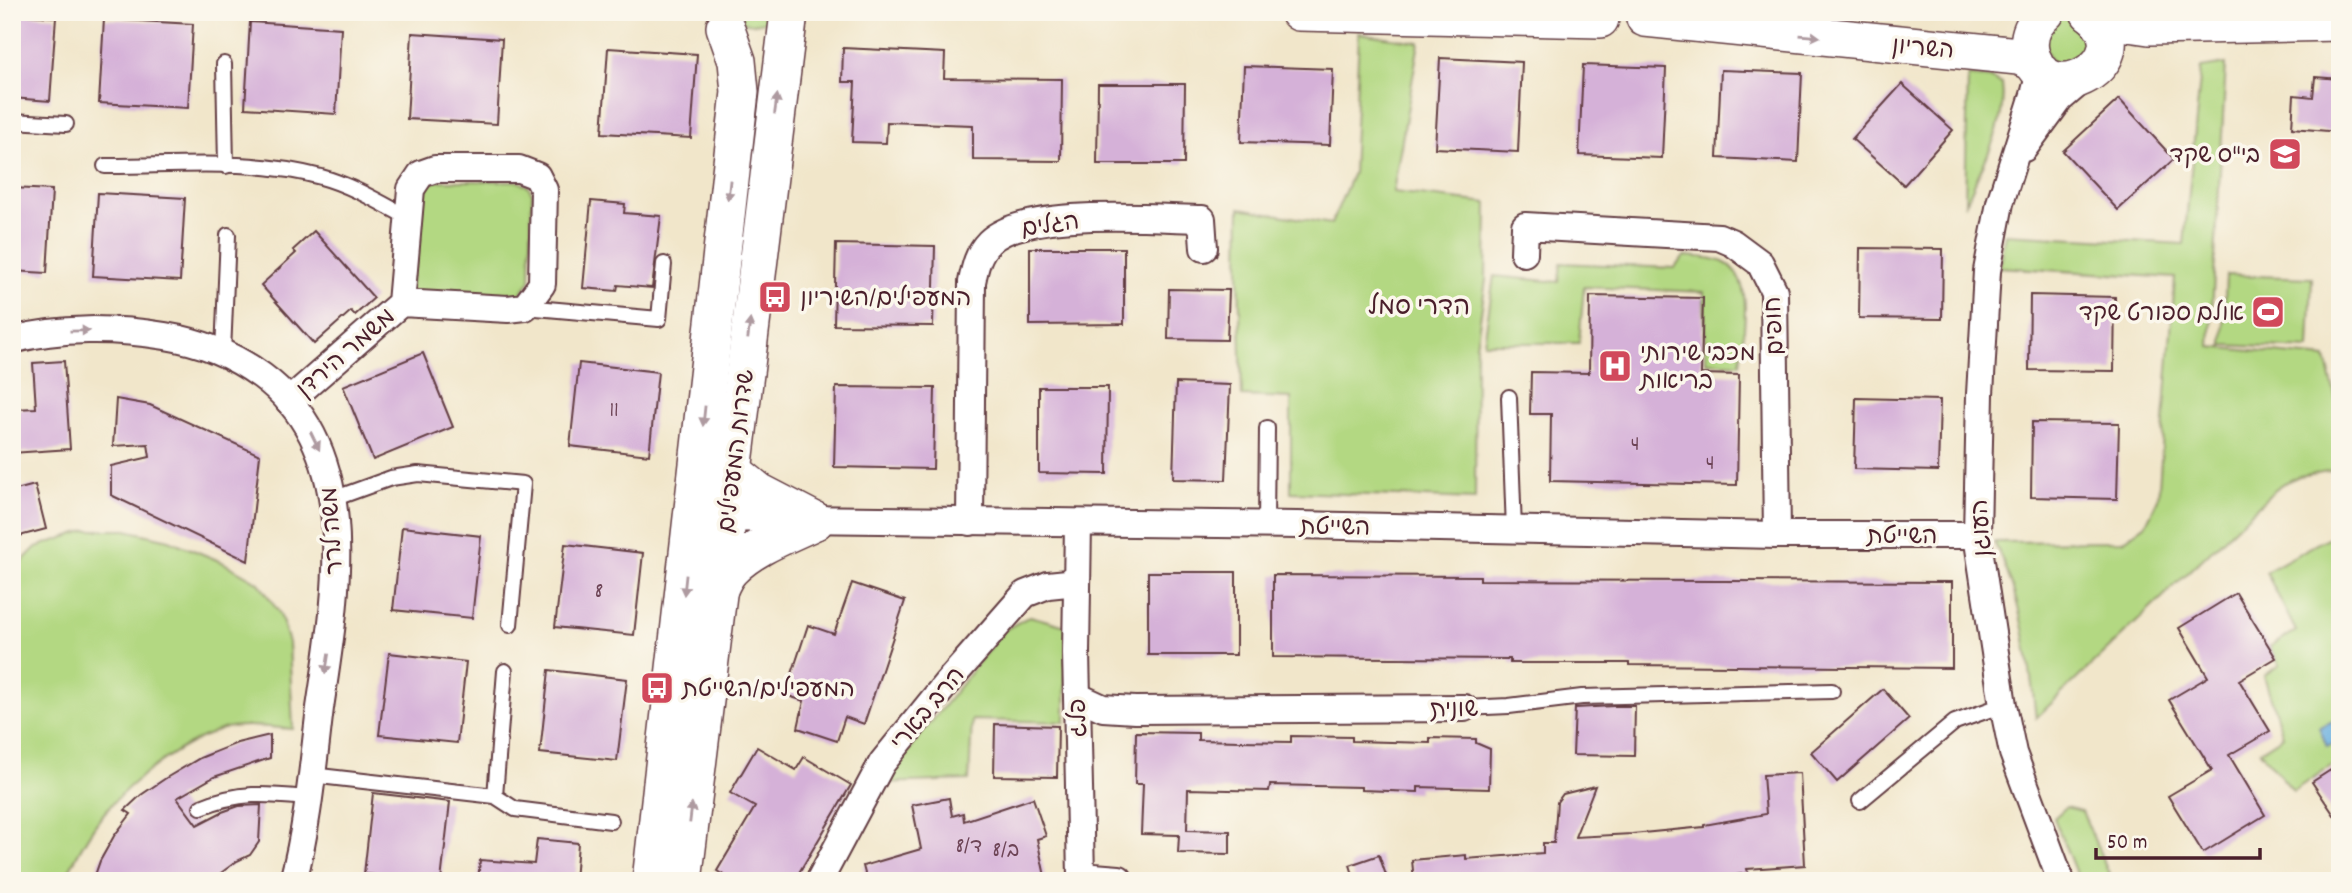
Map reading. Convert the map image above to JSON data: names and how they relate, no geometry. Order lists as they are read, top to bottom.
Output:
{
  "streets": {
    "street": [
      "השריון",
      "הגלים",
      "חופים",
      "משמר הירדן",
      "שדרות המעפילים",
      "השייטת",
      "העוגן",
      "משה לרר",
      "הרב בארי",
      "שונית",
      "פלג"
    ]
  },
  "crossings": [
    ["השריון", "העוגן"],
    ["הגלים", "השייטת"],
    ["חופים", "השייטת"],
    ["משמר הירדן", "משה לרר"],
    ["שדרות המעפילים", "השייטת"],
    ["השייטת", "העוגן"],
    ["השייטת", "פלג"],
    ["הרב בארי", "פלג"],
    ["שונית", "פלג"]
  ],
  "one_way": ["השריון"],
  "districts": ["הדרי סמל"],
  "places": {
    "school or university": ["בי\"ס שקד"],
    "bus stop": ["המעפילים/השיריון", "המעפילים/השייטת"],
    "sports": ["אולם ספורט שקד"],
    "hospital": ["מכבי שירותי בריאות"]
  },
  "house_numbers": [
    "11",
    "4",
    "4",
    "8",
    "8/ד",
    "8/ב"
  ],
  "scale_bar": "50 m"
}
